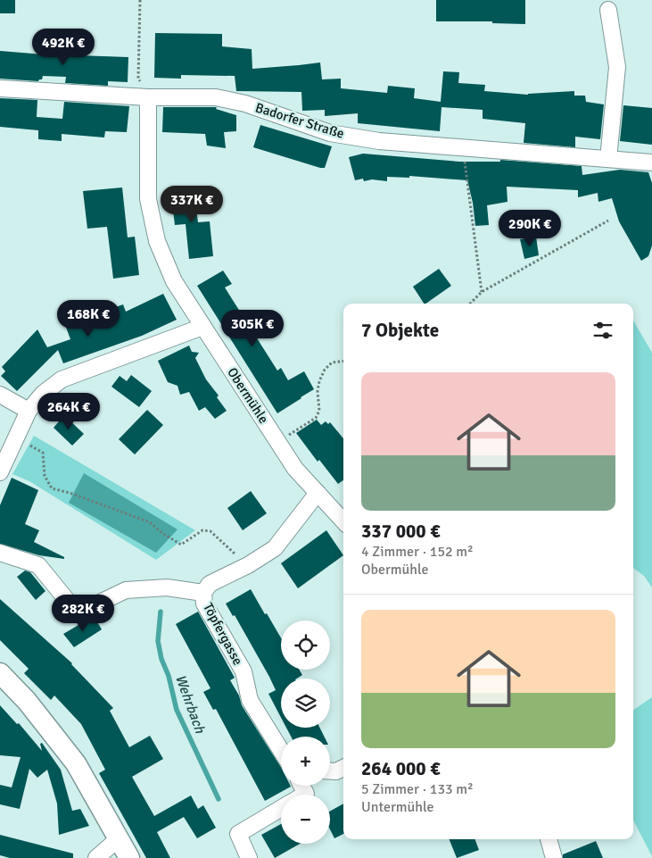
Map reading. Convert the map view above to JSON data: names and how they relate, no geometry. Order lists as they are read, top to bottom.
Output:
{
  "streets": {
    "street": ["Badorfer Straße", "Obermühle", "Töpfergasse"]
  },
  "crossings": [
    ["Badorfer Straße", "Obermühle"],
    ["Obermühle", "Töpfergasse"]
  ],
  "water": ["Wehrbach"],
  "page": {
    "price": [
      "492K €",
      "337K €",
      "290K €",
      "168K €",
      "305K €",
      "264K €",
      "282K €"
    ],
    "heading": "7 Objekte",
    "list": [
      {
        "name": "337 000 €",
        "note": "4 Zimmer · 152 m² · Obermühle"
      },
      {
        "name": "264 000 €",
        "note": "5 Zimmer · 133 m² · Untermühle"
      }
    ],
    "map_buttons": ["+", "−"]
  }
}
